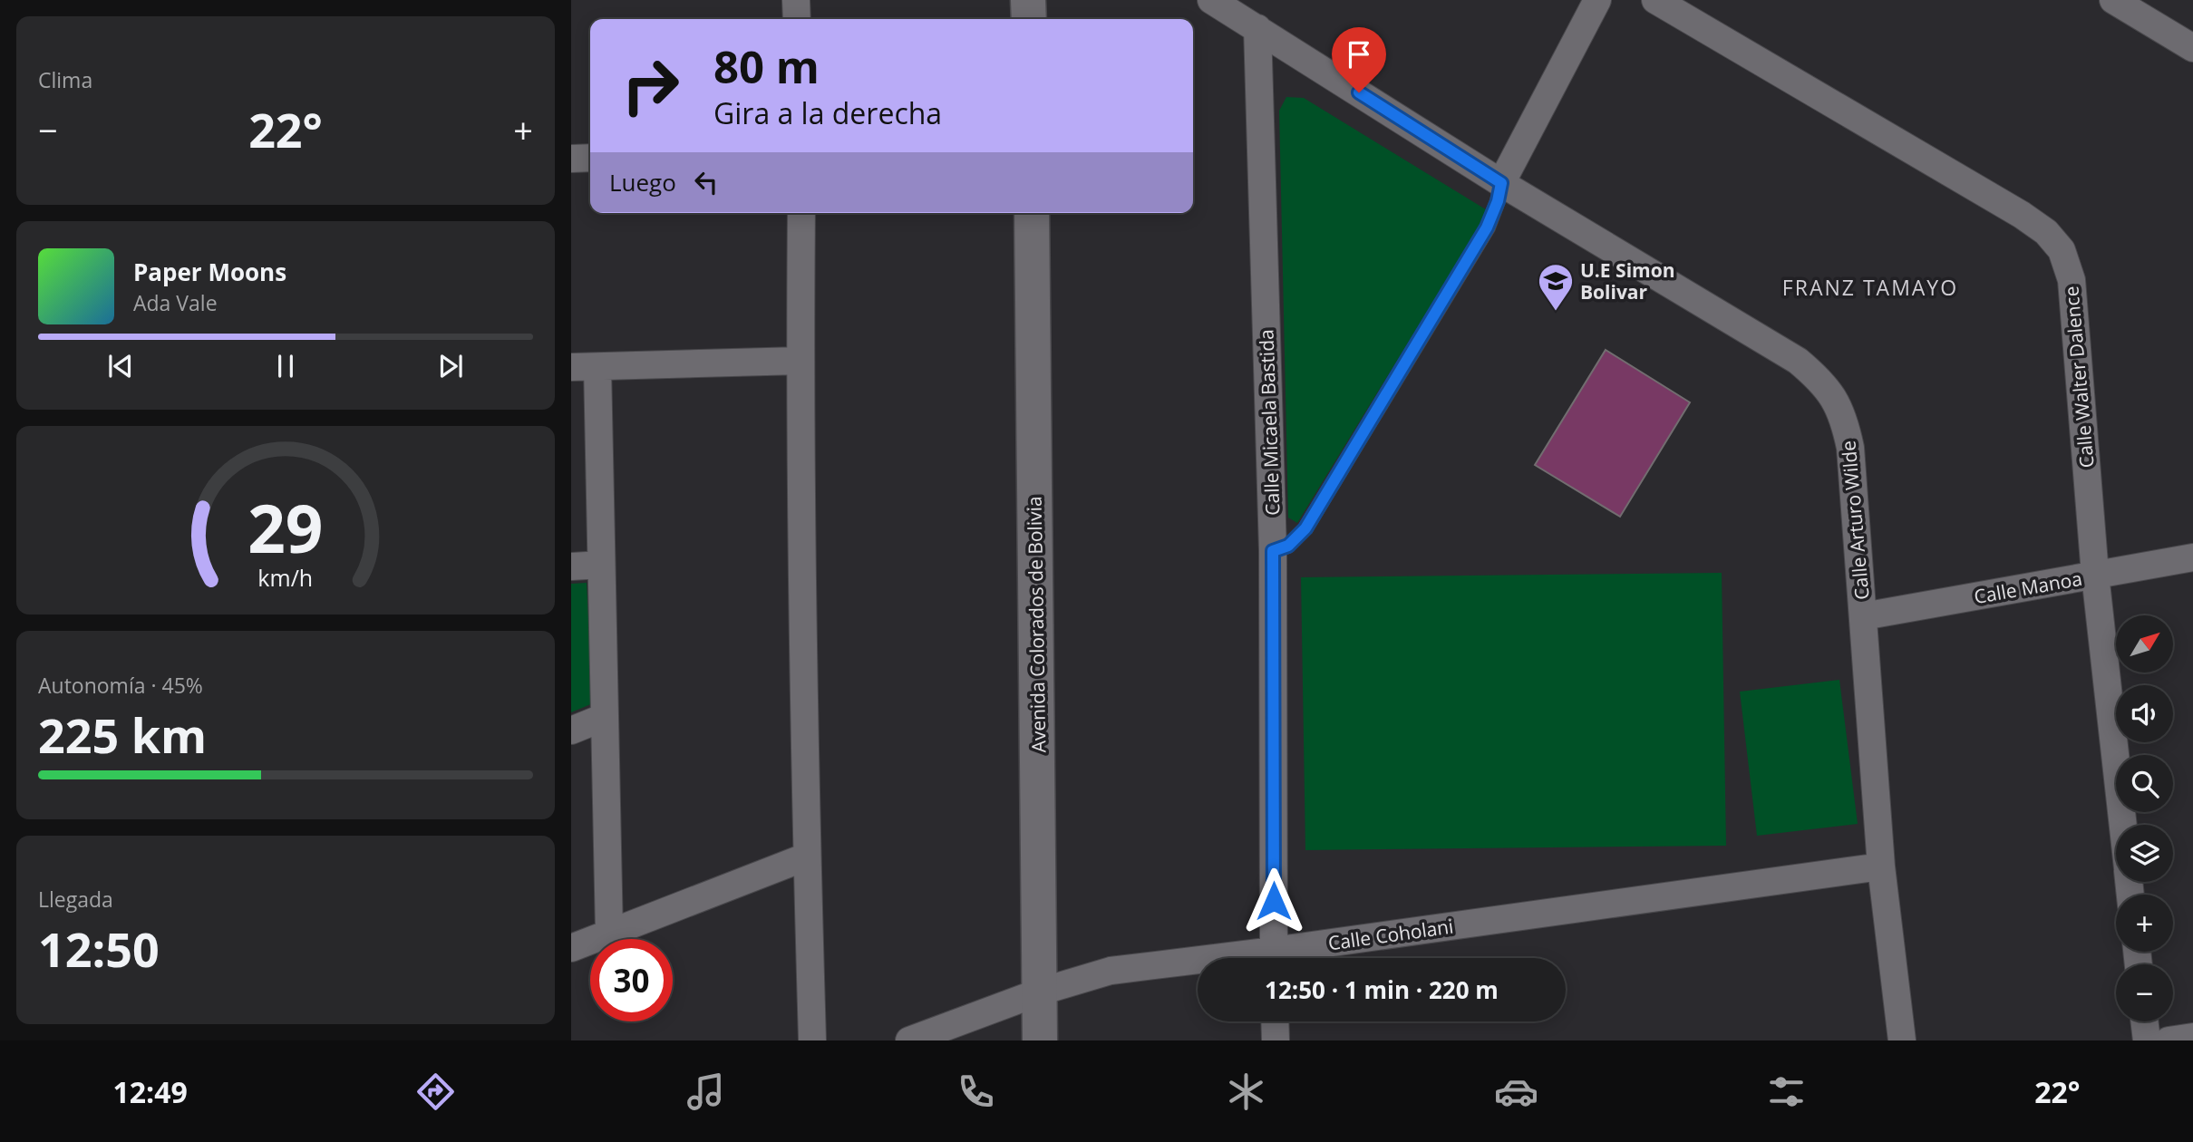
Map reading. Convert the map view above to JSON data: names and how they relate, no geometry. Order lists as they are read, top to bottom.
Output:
{
  "streets": {
    "street": [
      "Calle Walter Dalence",
      "Calle Micaela Bastida",
      "Calle Arturo Wilde",
      "Calle Manoa",
      "Avenida Colorados de Bolivia",
      "Calle Coholani"
    ]
  },
  "crossings": [
    ["Calle Walter Dalence", "Calle Manoa"],
    ["Calle Micaela Bastida", "Calle Arturo Wilde"],
    ["Calle Arturo Wilde", "Calle Manoa"],
    ["Calle Arturo Wilde", "Calle Coholani"],
    ["Avenida Colorados de Bolivia", "Calle Coholani"]
  ],
  "districts": ["FRANZ TAMAYO"],
  "places": {
    "school or university": ["U.E Simon Bolivar"]
  },
  "north": "top right",
  "page": {
    "tile": [
      "Clima",
      ["Autonomía · 45%", "225 km"],
      ["Llegada", "12:50"]
    ],
    "turn": ["80 m", "Gira a la derecha"],
    "heat": ["−", "22°", "+"],
    "then": "Luego",
    "song": ["Paper Moons", "Ada Vale"],
    "map_buttons": ["+", "−"],
    "limit": "30",
    "trip": "12:50 · 1 min · 220 m",
    "tabs": ["12:49", "22°"],
    "gauge": ["29", "km/h"]
  }
}
